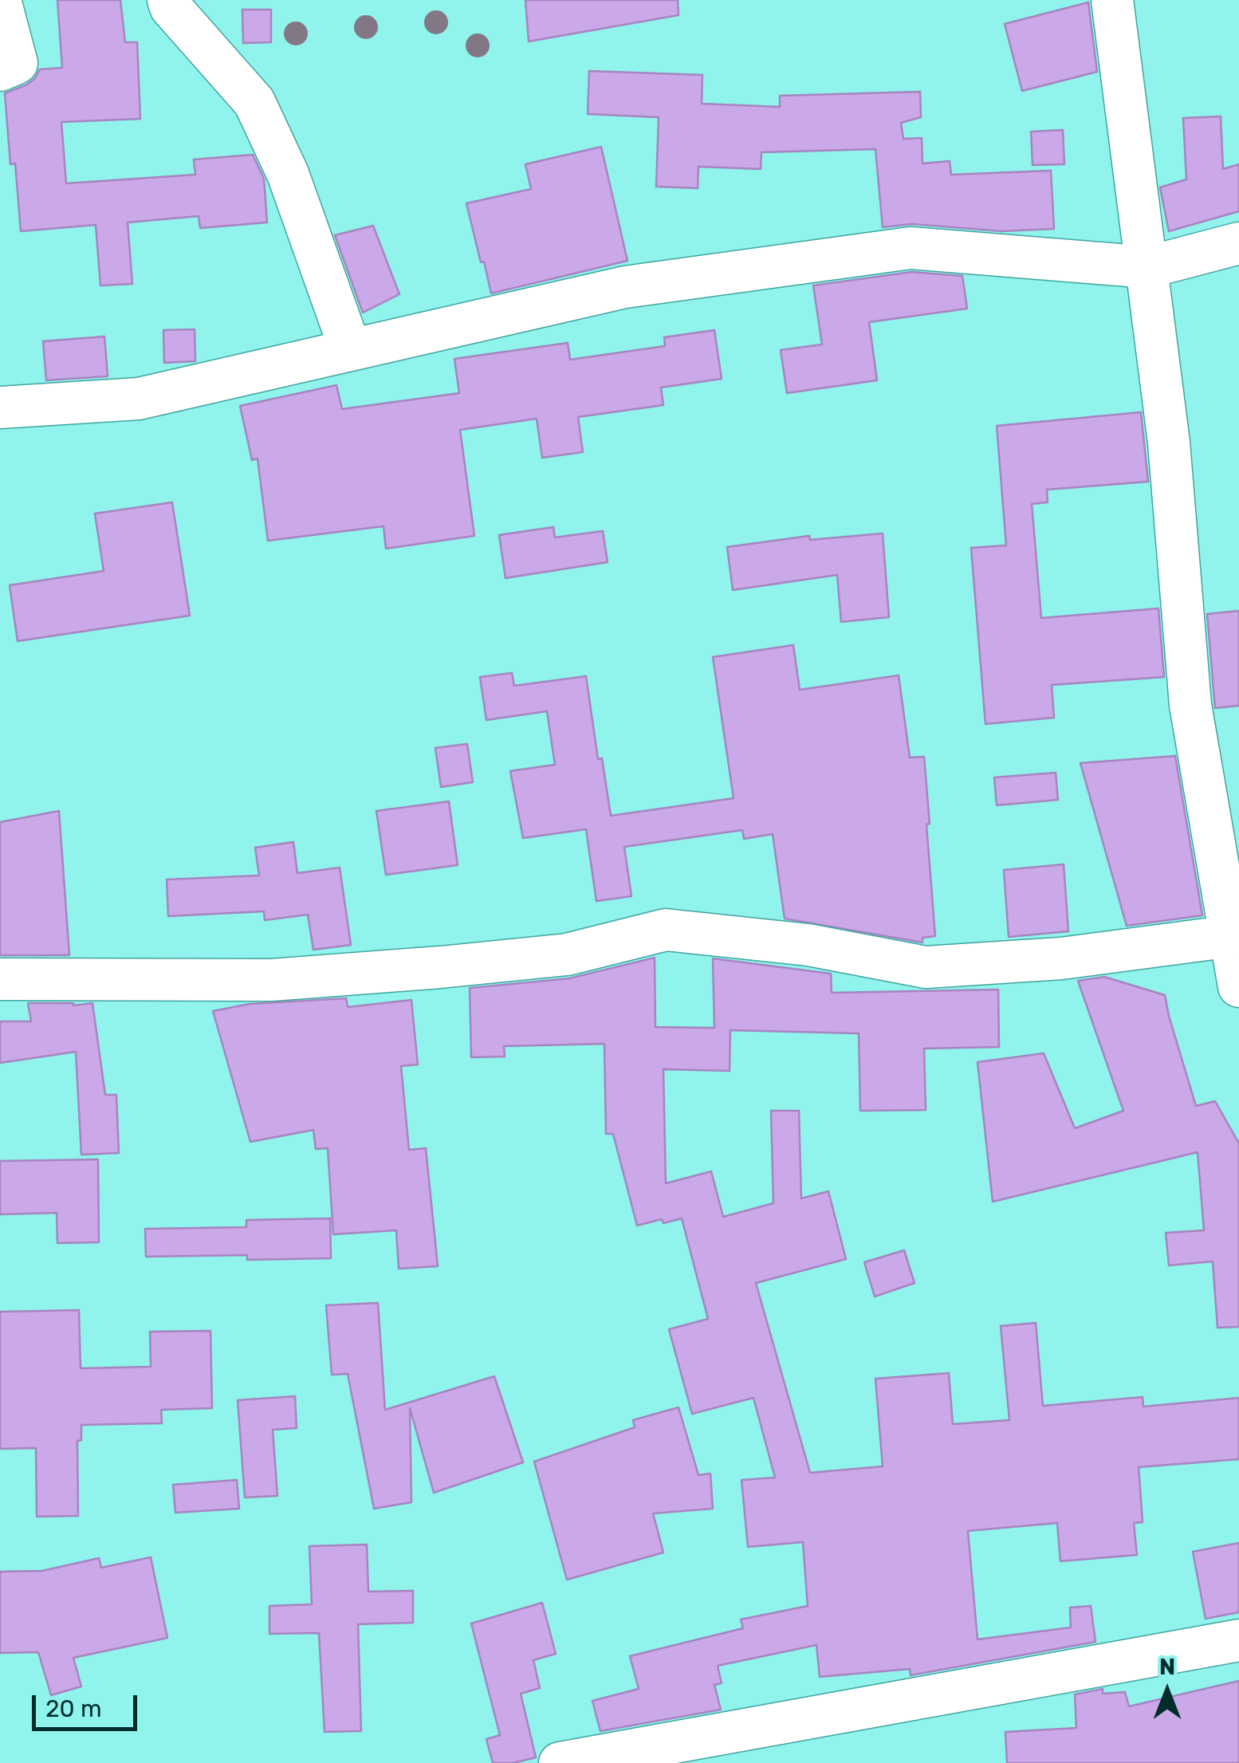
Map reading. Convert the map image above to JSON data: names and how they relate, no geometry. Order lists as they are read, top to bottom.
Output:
{
  "scale_bar": "20 m",
  "north": "top"
}
